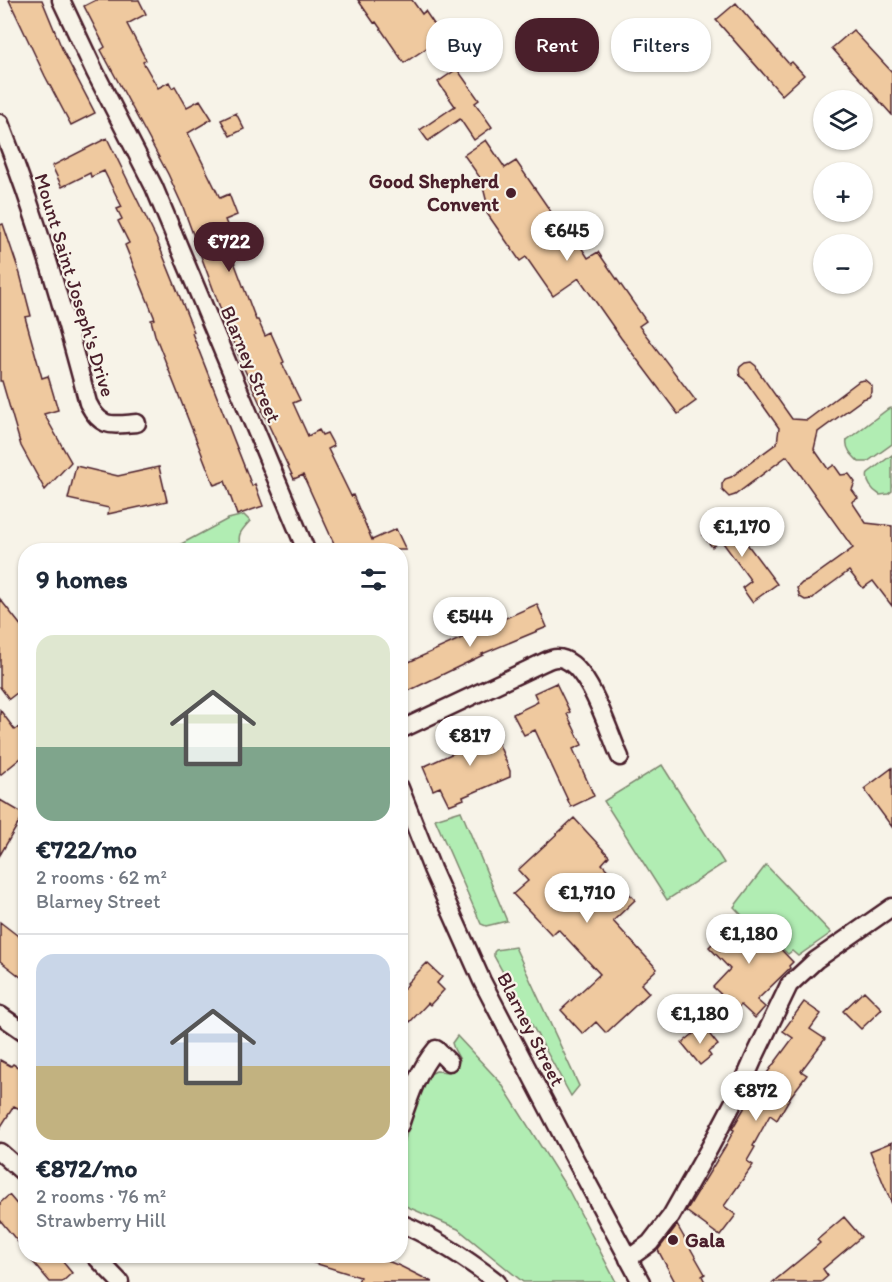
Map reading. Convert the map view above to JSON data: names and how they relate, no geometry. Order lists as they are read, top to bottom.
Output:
{
  "streets": {
    "street": ["Mount Saint Joseph's Drive", "Blarney Street"]
  },
  "places": ["Good Shepherd Convent", "Gala"],
  "page": {
    "chip": ["Buy", "Rent", "Filters"],
    "map_buttons": ["+", "−"],
    "price": [
      "€645",
      "€722",
      "€1,170",
      "€544",
      "€817",
      "€1,710",
      "€1,180",
      "€1,180",
      "€872"
    ],
    "heading": "9 homes",
    "list": [
      {
        "name": "€722/mo",
        "note": "2 rooms · 62 m² · Blarney Street"
      },
      {
        "name": "€872/mo",
        "note": "2 rooms · 76 m² · Strawberry Hill"
      }
    ]
  }
}
